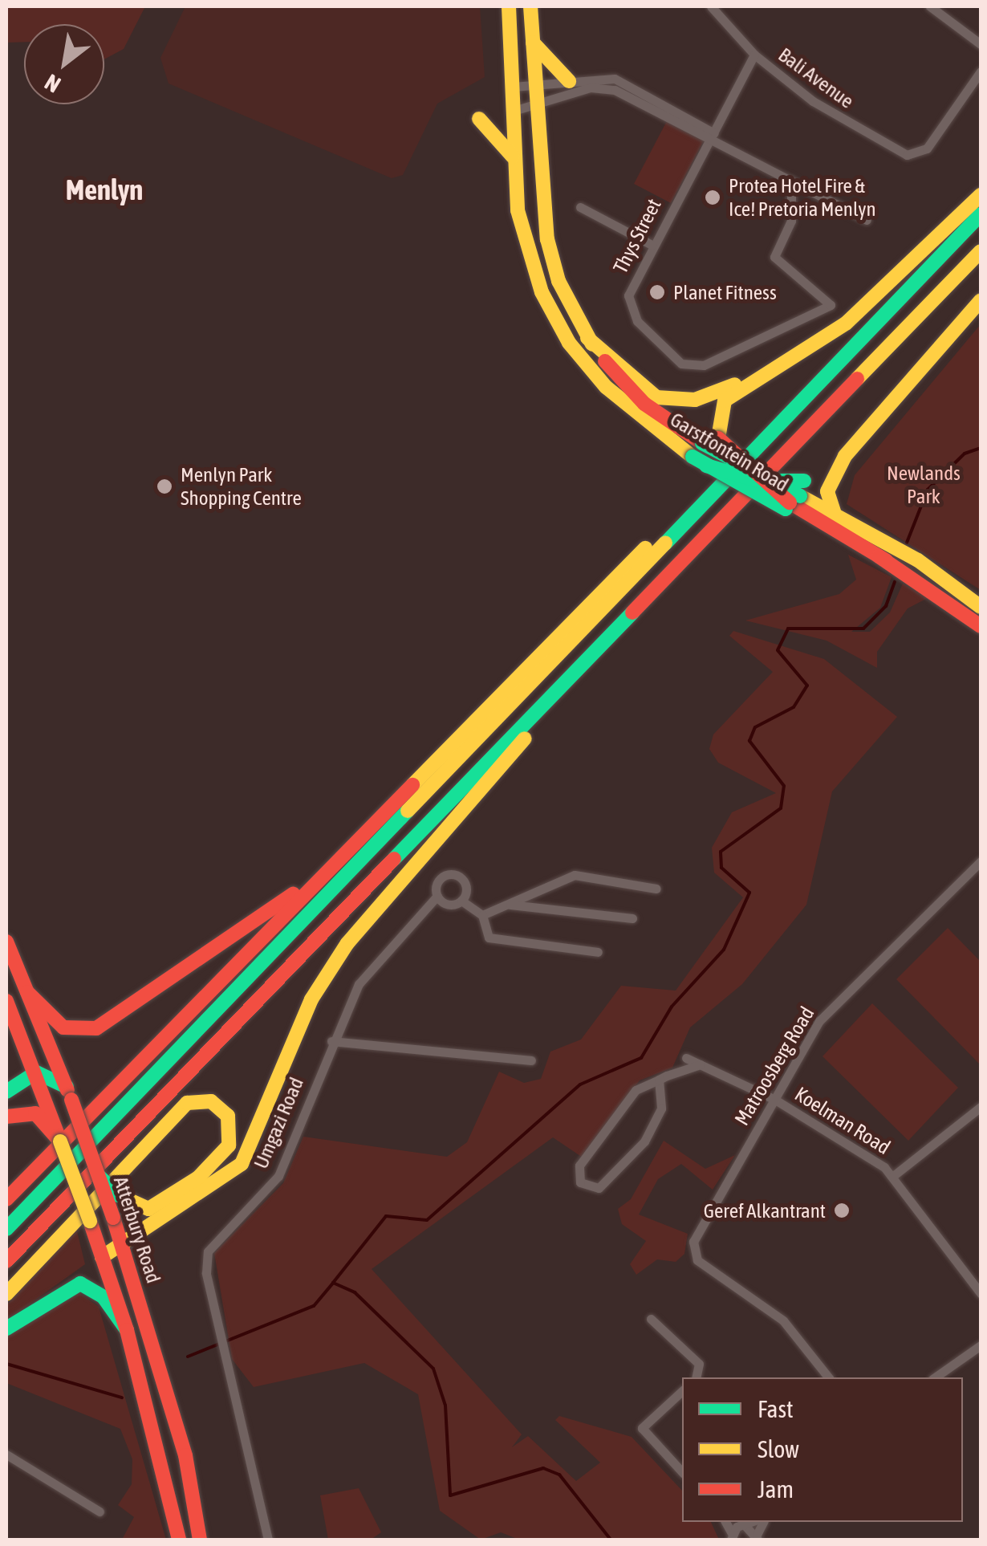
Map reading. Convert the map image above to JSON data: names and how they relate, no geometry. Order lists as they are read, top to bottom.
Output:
{
  "streets": {
    "main road": ["Garstfontein Road", "Atterbury Road"],
    "street": [
      "Bali Avenue",
      "Thys Street",
      "Matroosberg Road",
      "Koelman Road",
      "Umgazi Road"
    ]
  },
  "crossings": [
    ["Bali Avenue", "Thys Street"],
    ["Matroosberg Road", "Koelman Road"]
  ],
  "districts": ["Menlyn"],
  "parks": ["Newlands Park"],
  "places": [
    "Protea Hotel Fire & Ice! Pretoria Menlyn",
    "Planet Fitness",
    "Menlyn Park Shopping Centre",
    "Geref Alkantrant"
  ],
  "legend": ["Fast", "Slow", "Jam"],
  "north": "bottom left"
}
